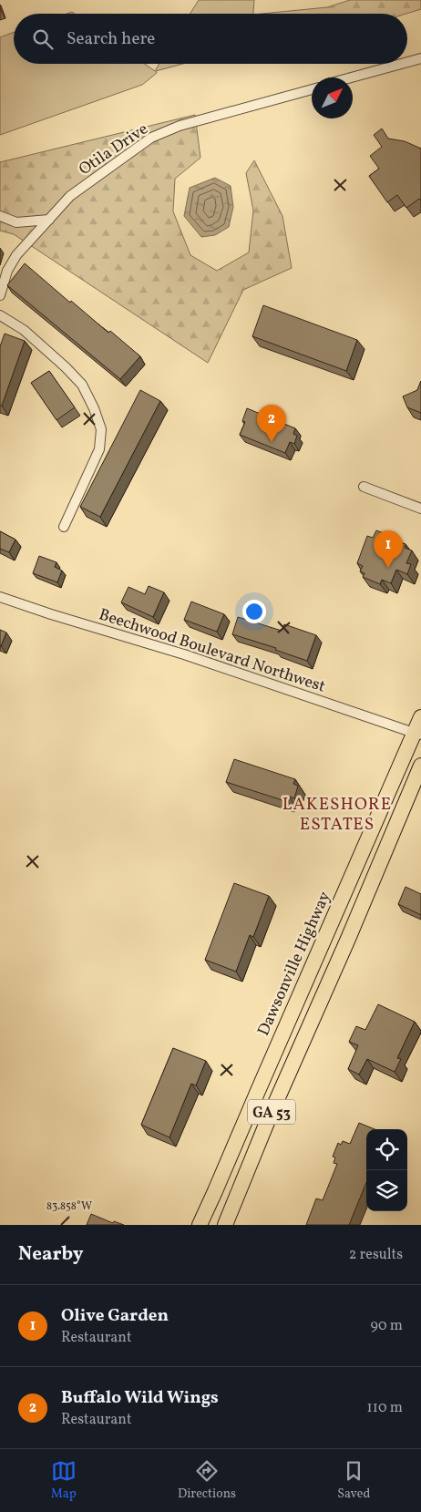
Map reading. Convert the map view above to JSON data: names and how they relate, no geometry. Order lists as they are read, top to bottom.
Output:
{
  "streets": {
    "main road": ["Dawsonville Highway", "GA 53"],
    "street": ["Otila Drive", "Beechwood Boulevard Northwest"]
  },
  "crossings": [
    ["Beechwood Boulevard Northwest", "Dawsonville Highway"]
  ],
  "districts": ["LAKESHORE ESTATES"],
  "north": "top right",
  "page": {
    "search": "Search here",
    "pins": ["2", "1"],
    "heading": ["Nearby", "2 results"],
    "list": [
      {
        "mark": "1",
        "name": "Olive Garden",
        "note": "Restaurant",
        "value": "90 m"
      },
      {
        "mark": "2",
        "name": "Buffalo Wild Wings",
        "note": "Restaurant",
        "value": "110 m"
      }
    ],
    "nav": ["Map", "Directions", "Saved"]
  },
  "coordinates": ["83.858°W"]
}
